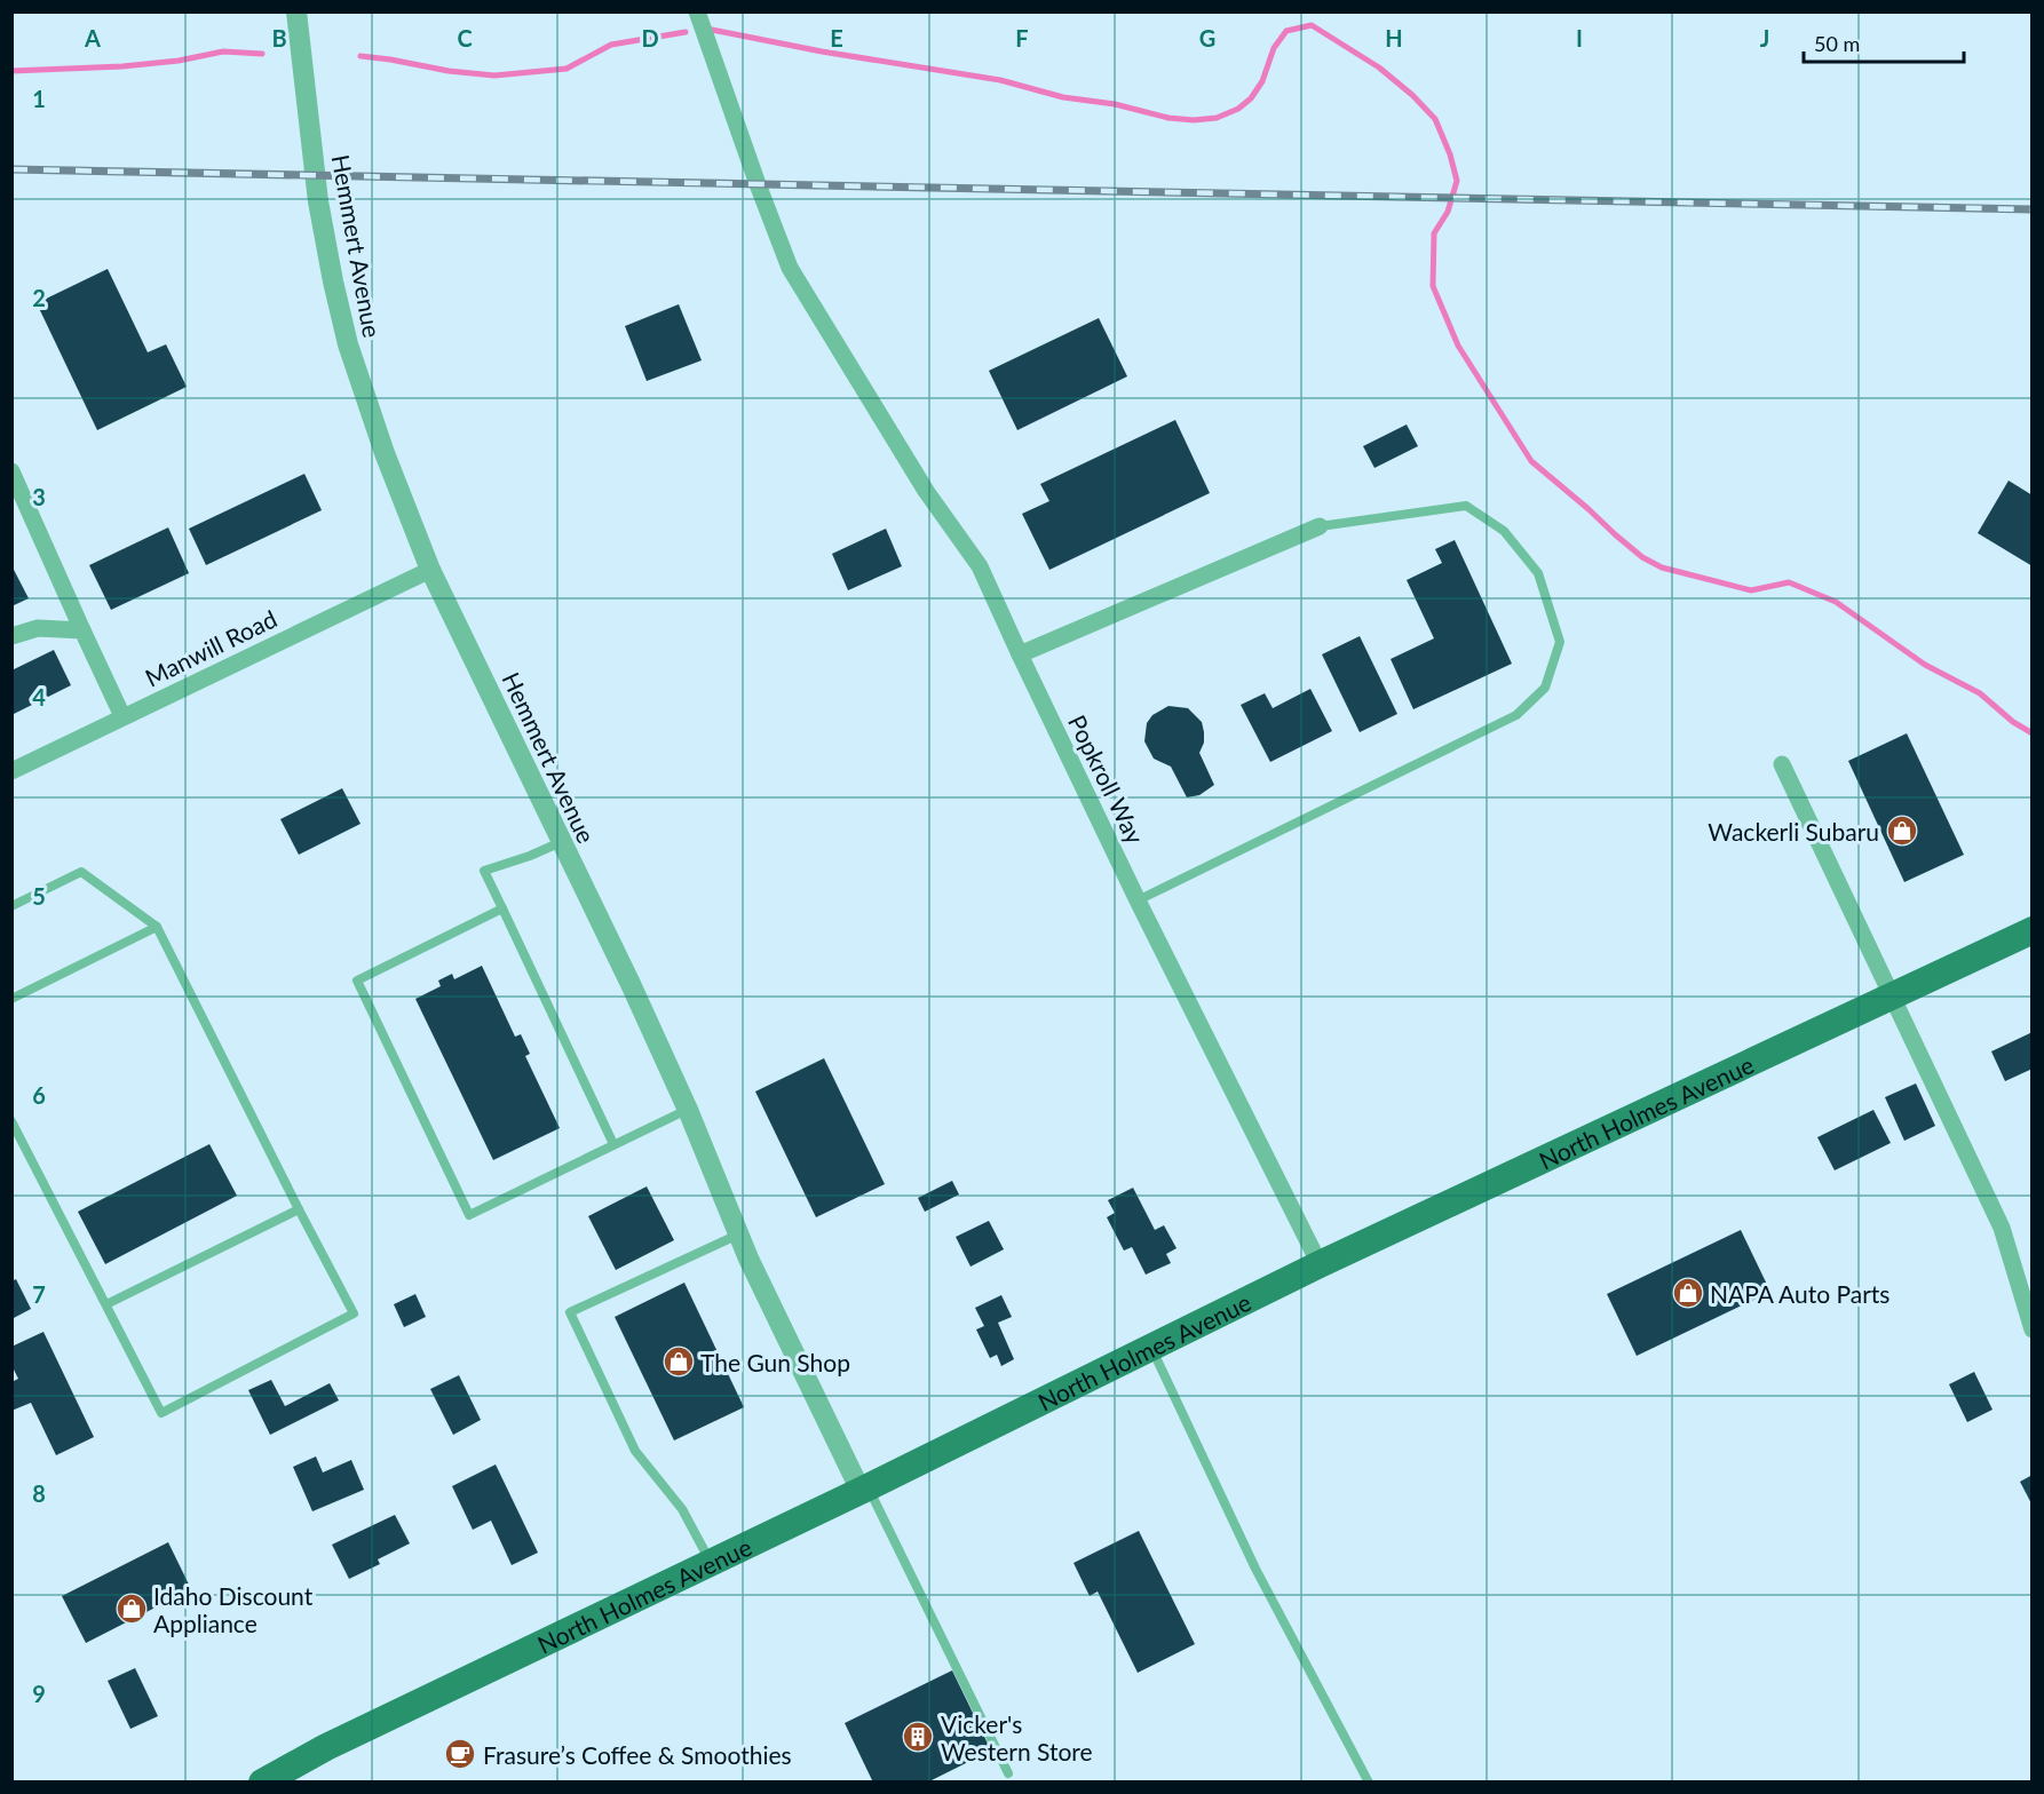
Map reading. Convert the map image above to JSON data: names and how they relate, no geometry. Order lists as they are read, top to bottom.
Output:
{
  "streets": {
    "main road": ["North Holmes Avenue"],
    "street": ["Hemmert Avenue", "Manwill Road", "Popkroll Way"]
  },
  "crossings": [
    ["Hemmert Avenue", "Manwill Road"],
    ["Hemmert Avenue", "North Holmes Avenue"],
    ["Popkroll Way", "North Holmes Avenue"]
  ],
  "places": {
    "shop": [
      "Wackerli Subaru",
      "NAPA Auto Parts",
      "The Gun Shop",
      "Idaho Discount Appliance"
    ],
    "building": ["Vicker's Western Store"],
    "cafe": ["Frasure’s Coffee & Smoothies"]
  },
  "scale_bar": "50 m",
  "grid": {
    "columns": [
      "A",
      "B",
      "C",
      "D",
      "E",
      "F",
      "G",
      "H",
      "I",
      "J"
    ],
    "rows": [
      "1",
      "2",
      "3",
      "4",
      "5",
      "6",
      "7",
      "8",
      "9"
    ]
  }
}
